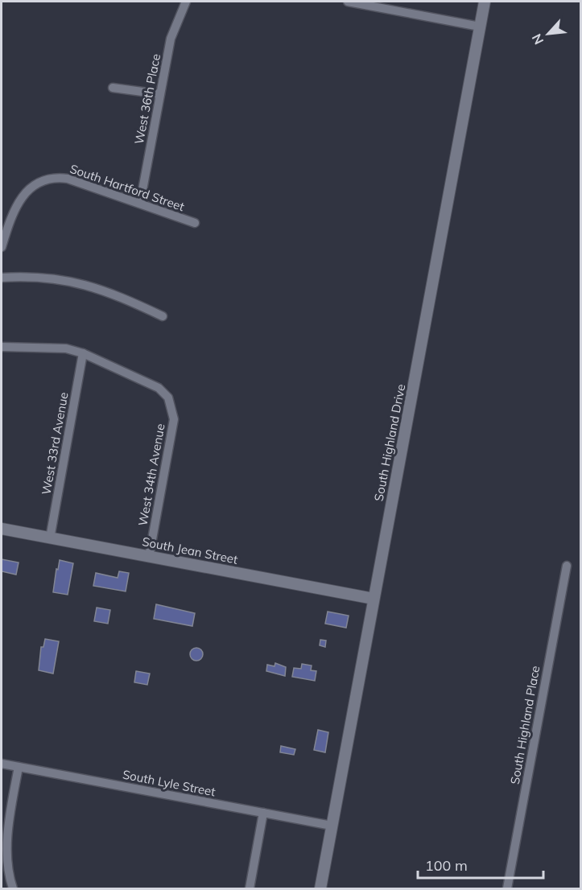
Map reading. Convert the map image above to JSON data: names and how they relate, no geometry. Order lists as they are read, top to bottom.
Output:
{
  "streets": {
    "street": [
      "West 36th Place",
      "South Hartford Street",
      "South Highland Drive",
      "West 33rd Avenue",
      "West 34th Avenue",
      "South Jean Street",
      "South Highland Place",
      "South Lyle Street"
    ]
  },
  "crossings": [
    ["West 36th Place", "South Hartford Street"],
    ["South Highland Drive", "South Jean Street"],
    ["South Highland Drive", "South Lyle Street"],
    ["West 33rd Avenue", "West 34th Avenue"],
    ["West 33rd Avenue", "South Jean Street"],
    ["West 34th Avenue", "South Jean Street"]
  ],
  "scale_bar": "100 m",
  "north": "bottom left"
}
